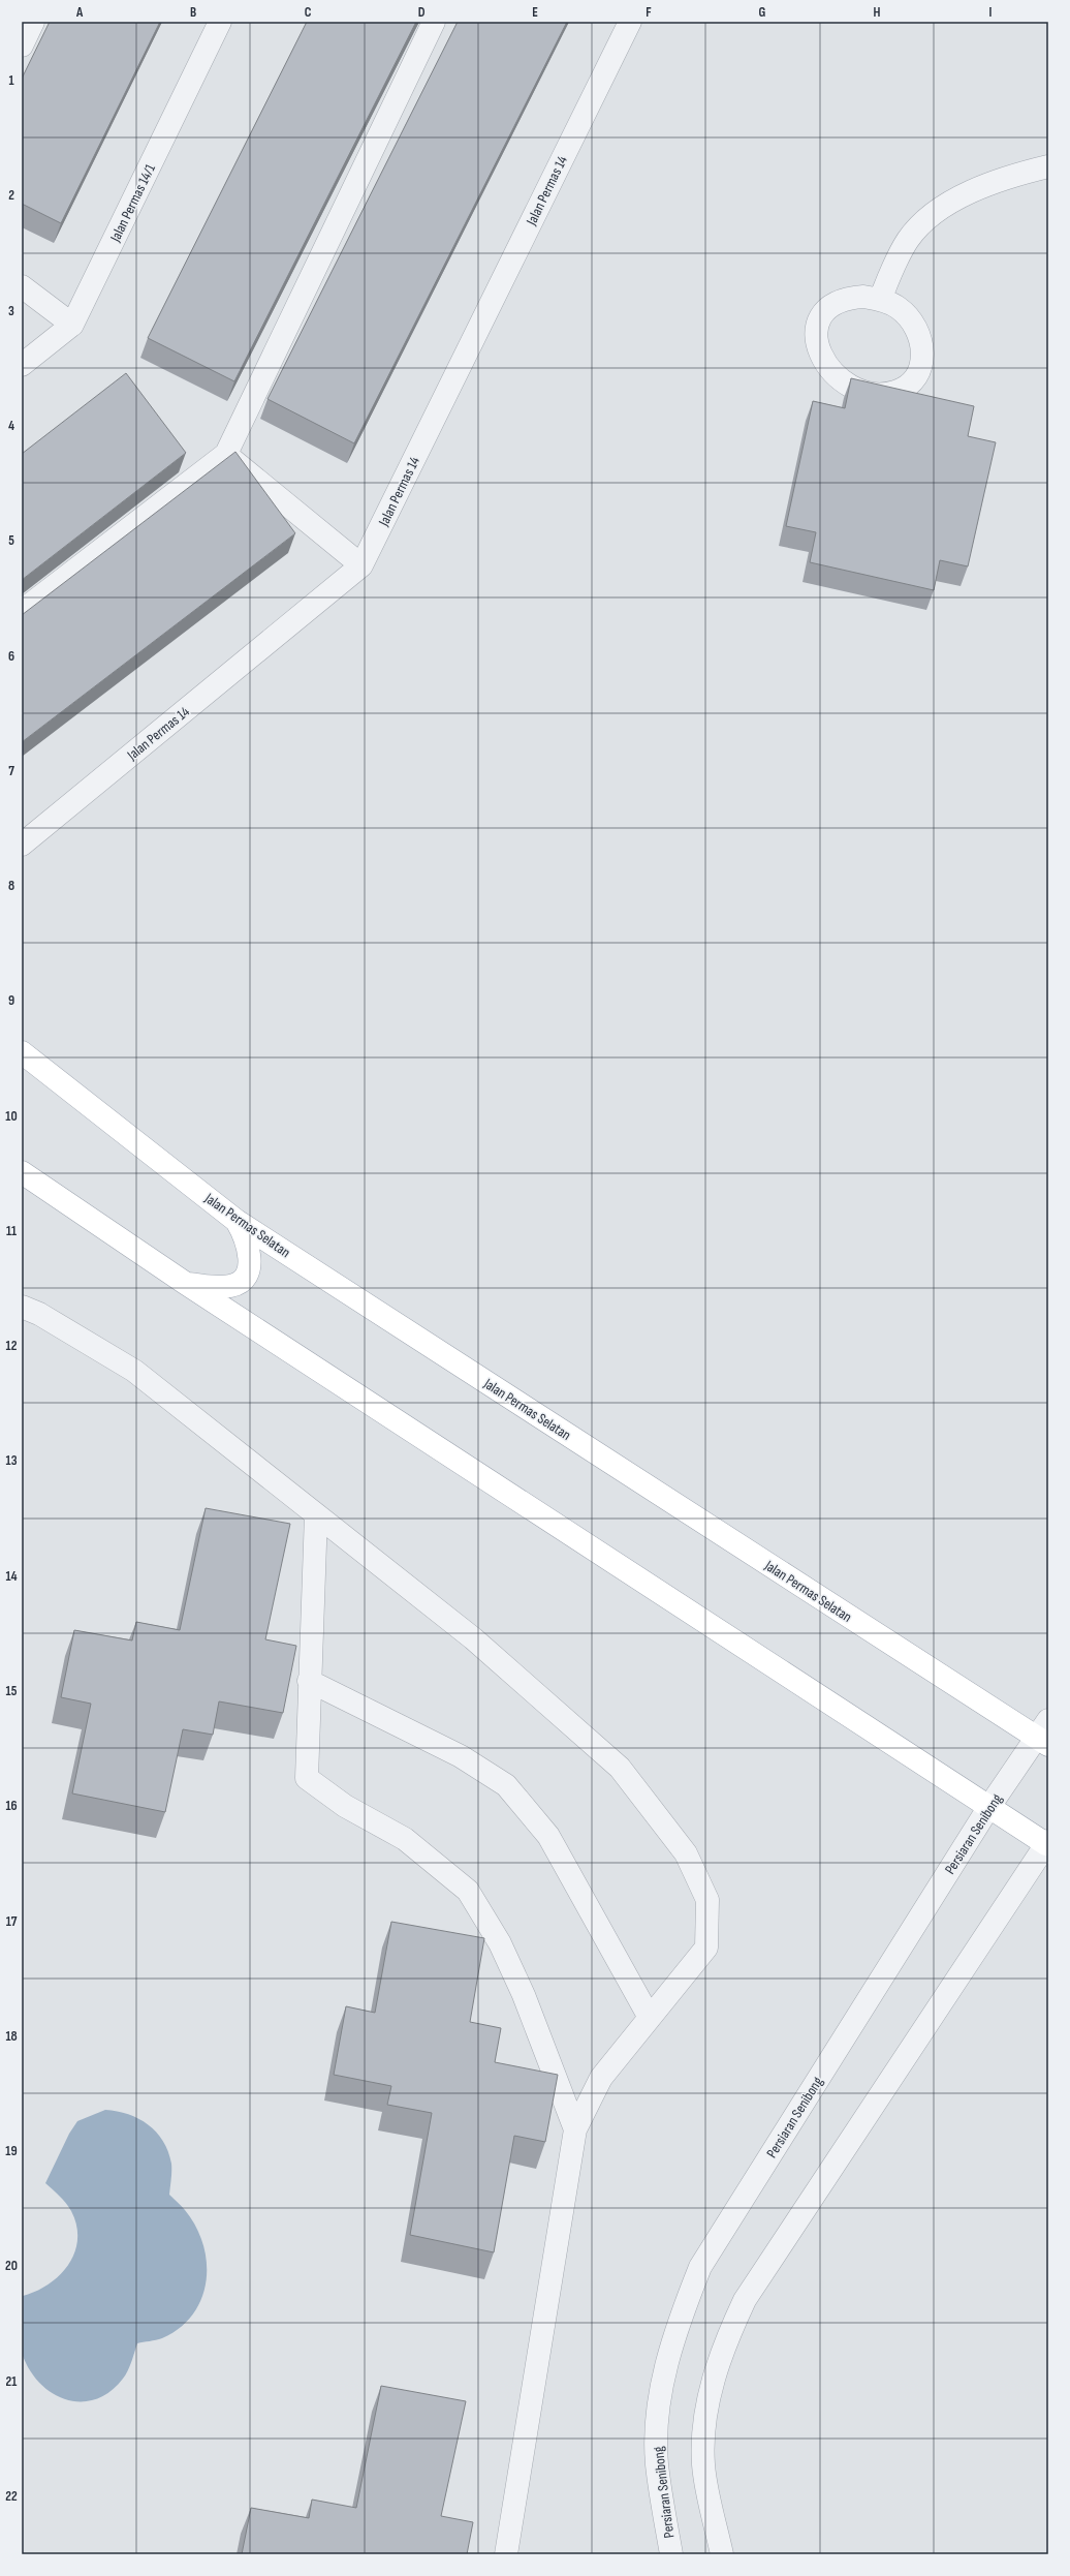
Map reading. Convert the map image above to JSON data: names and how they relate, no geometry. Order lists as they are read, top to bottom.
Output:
{
  "streets": {
    "main road": ["Jalan Permas Selatan"],
    "street": ["Jalan Permas 14", "Jalan Permas 14/1", "Persiaran Senibong"]
  },
  "crossings": [
    ["Jalan Permas Selatan", "Persiaran Senibong"]
  ],
  "grid": {
    "columns": [
      "A",
      "B",
      "C",
      "D",
      "E",
      "F",
      "G",
      "H",
      "I"
    ],
    "rows": [
      "1",
      "2",
      "3",
      "4",
      "5",
      "6",
      "7",
      "8",
      "9",
      "10",
      "11",
      "12",
      "13",
      "14",
      "15",
      "16",
      "17",
      "18",
      "19",
      "20",
      "21",
      "22"
    ]
  }
}
